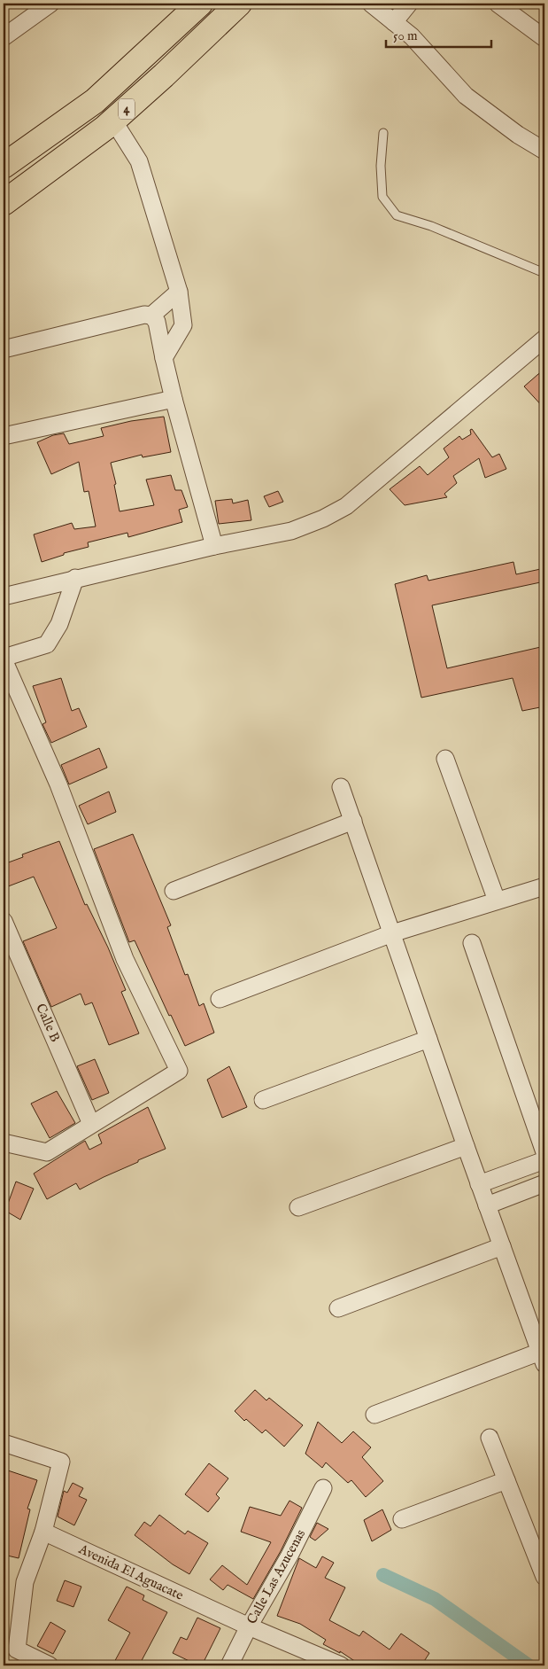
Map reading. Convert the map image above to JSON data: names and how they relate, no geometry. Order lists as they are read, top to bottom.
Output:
{
  "streets": {
    "highway": ["4"],
    "street": ["Calle B", "Avenida El Aguacate", "Calle Las Azucenas"]
  },
  "crossings": [
    ["Avenida El Aguacate", "Calle Las Azucenas"]
  ],
  "scale_bar": "50 m"
}
